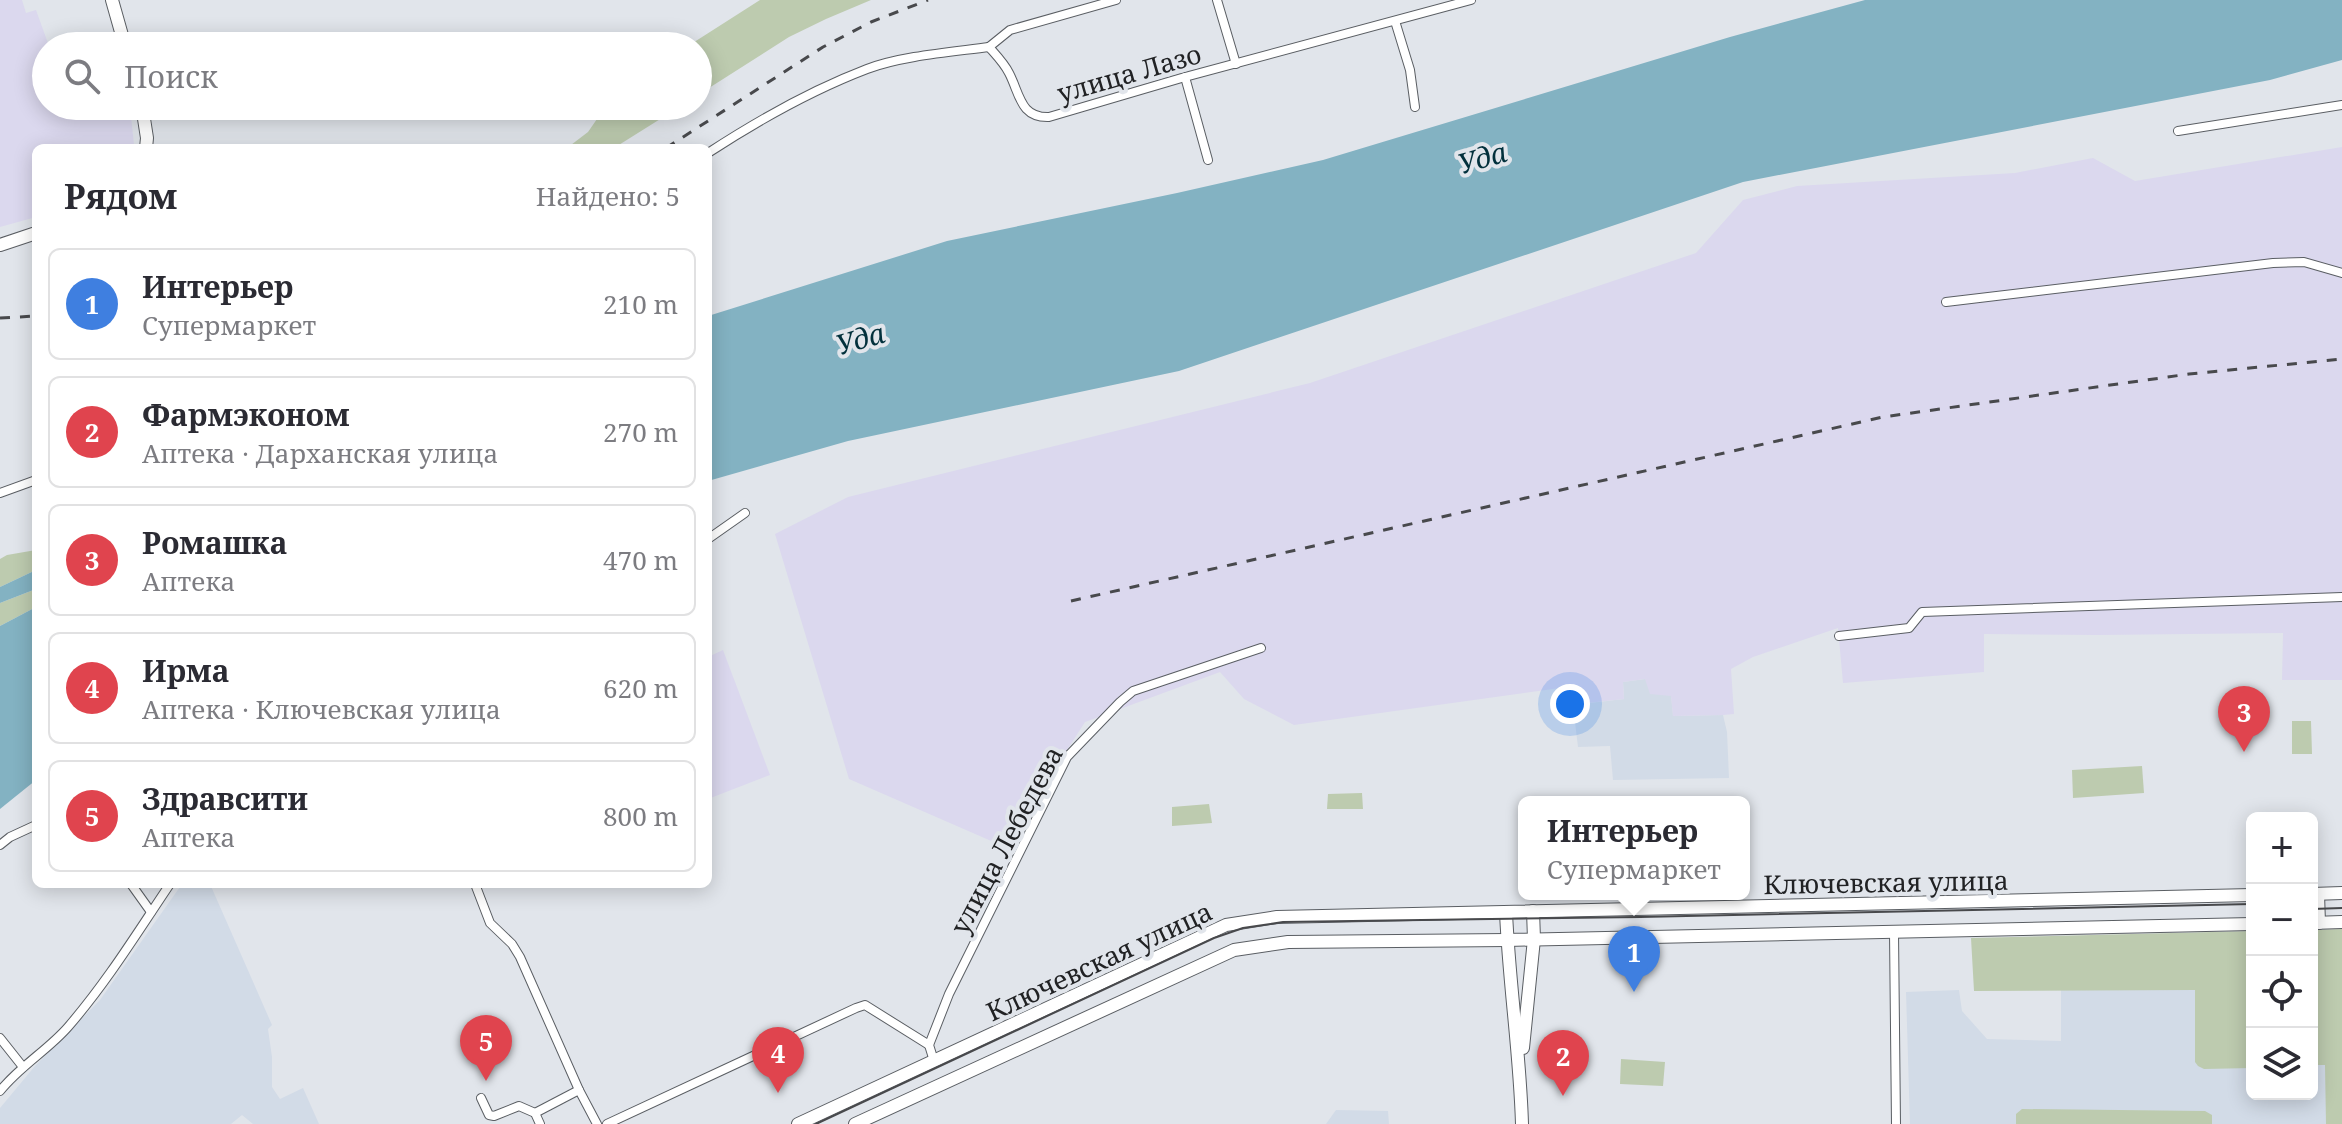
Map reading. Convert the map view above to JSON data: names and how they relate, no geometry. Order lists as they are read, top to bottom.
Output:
{
  "streets": {
    "main road": ["Ключевская улица"],
    "street": ["улица Лазо", "улица Лебедева"]
  },
  "water": ["Уда"],
  "page": {
    "search": "Поиск",
    "heading": ["Рядом", "Найдено: 5"],
    "list": [
      {
        "mark": "1",
        "name": "Интерьер",
        "note": "Супермаркет",
        "value": "210 m"
      },
      {
        "mark": "2",
        "name": "Фармэконом",
        "note": "Аптека · Дарханская улица",
        "value": "270 m"
      },
      {
        "mark": "3",
        "name": "Ромашка",
        "note": "Аптека",
        "value": "470 m"
      },
      {
        "mark": "4",
        "name": "Ирма",
        "note": "Аптека · Ключевская улица",
        "value": "620 m"
      },
      {
        "mark": "5",
        "name": "Здравсити",
        "note": "Аптека",
        "value": "800 m"
      }
    ],
    "pins": [
      "3",
      "1",
      "5",
      "4",
      "2"
    ],
    "popup": ["Интерьер", "Супермаркет"],
    "map_buttons": ["+", "−"]
  }
}
